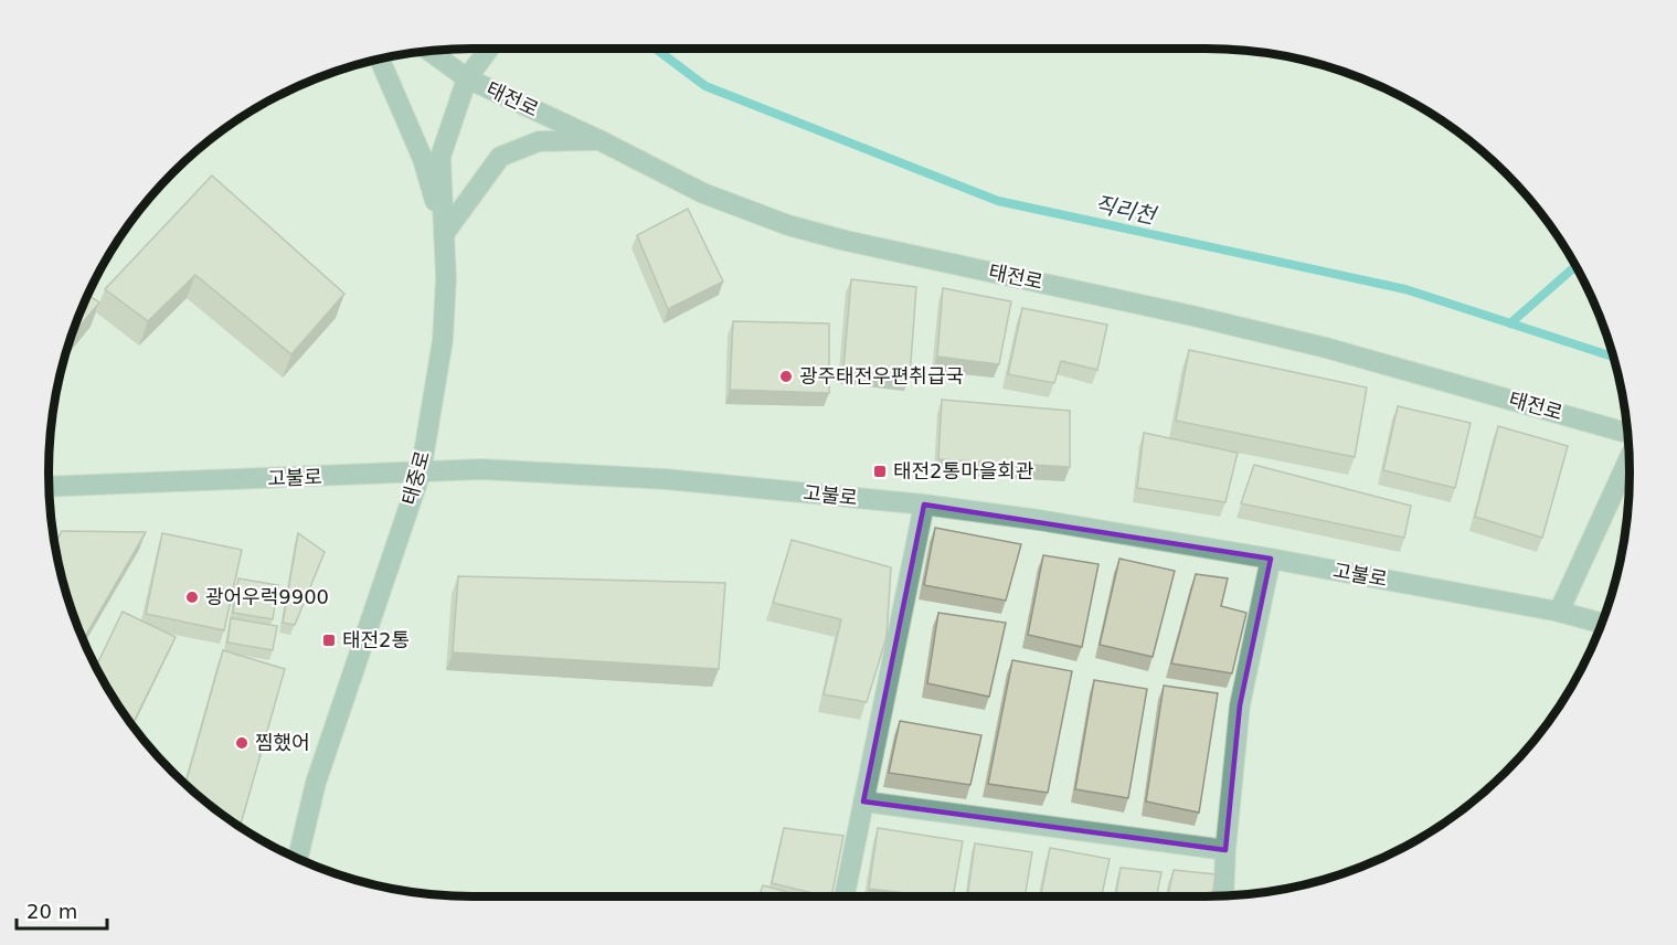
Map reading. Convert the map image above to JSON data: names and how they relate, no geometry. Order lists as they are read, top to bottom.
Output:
{
  "streets": {
    "street": ["태전로", "고불로", "태중로"]
  },
  "crossings": [
    ["태전로", "태중로"],
    ["고불로", "태중로"]
  ],
  "water": ["직리천"],
  "places": {
    "other": ["광주태전우편취급국", "광어우럭9900", "찜했어"],
    "transit": ["태전2통마을회관", "태전2통"]
  },
  "scale_bar": "20 m"
}
